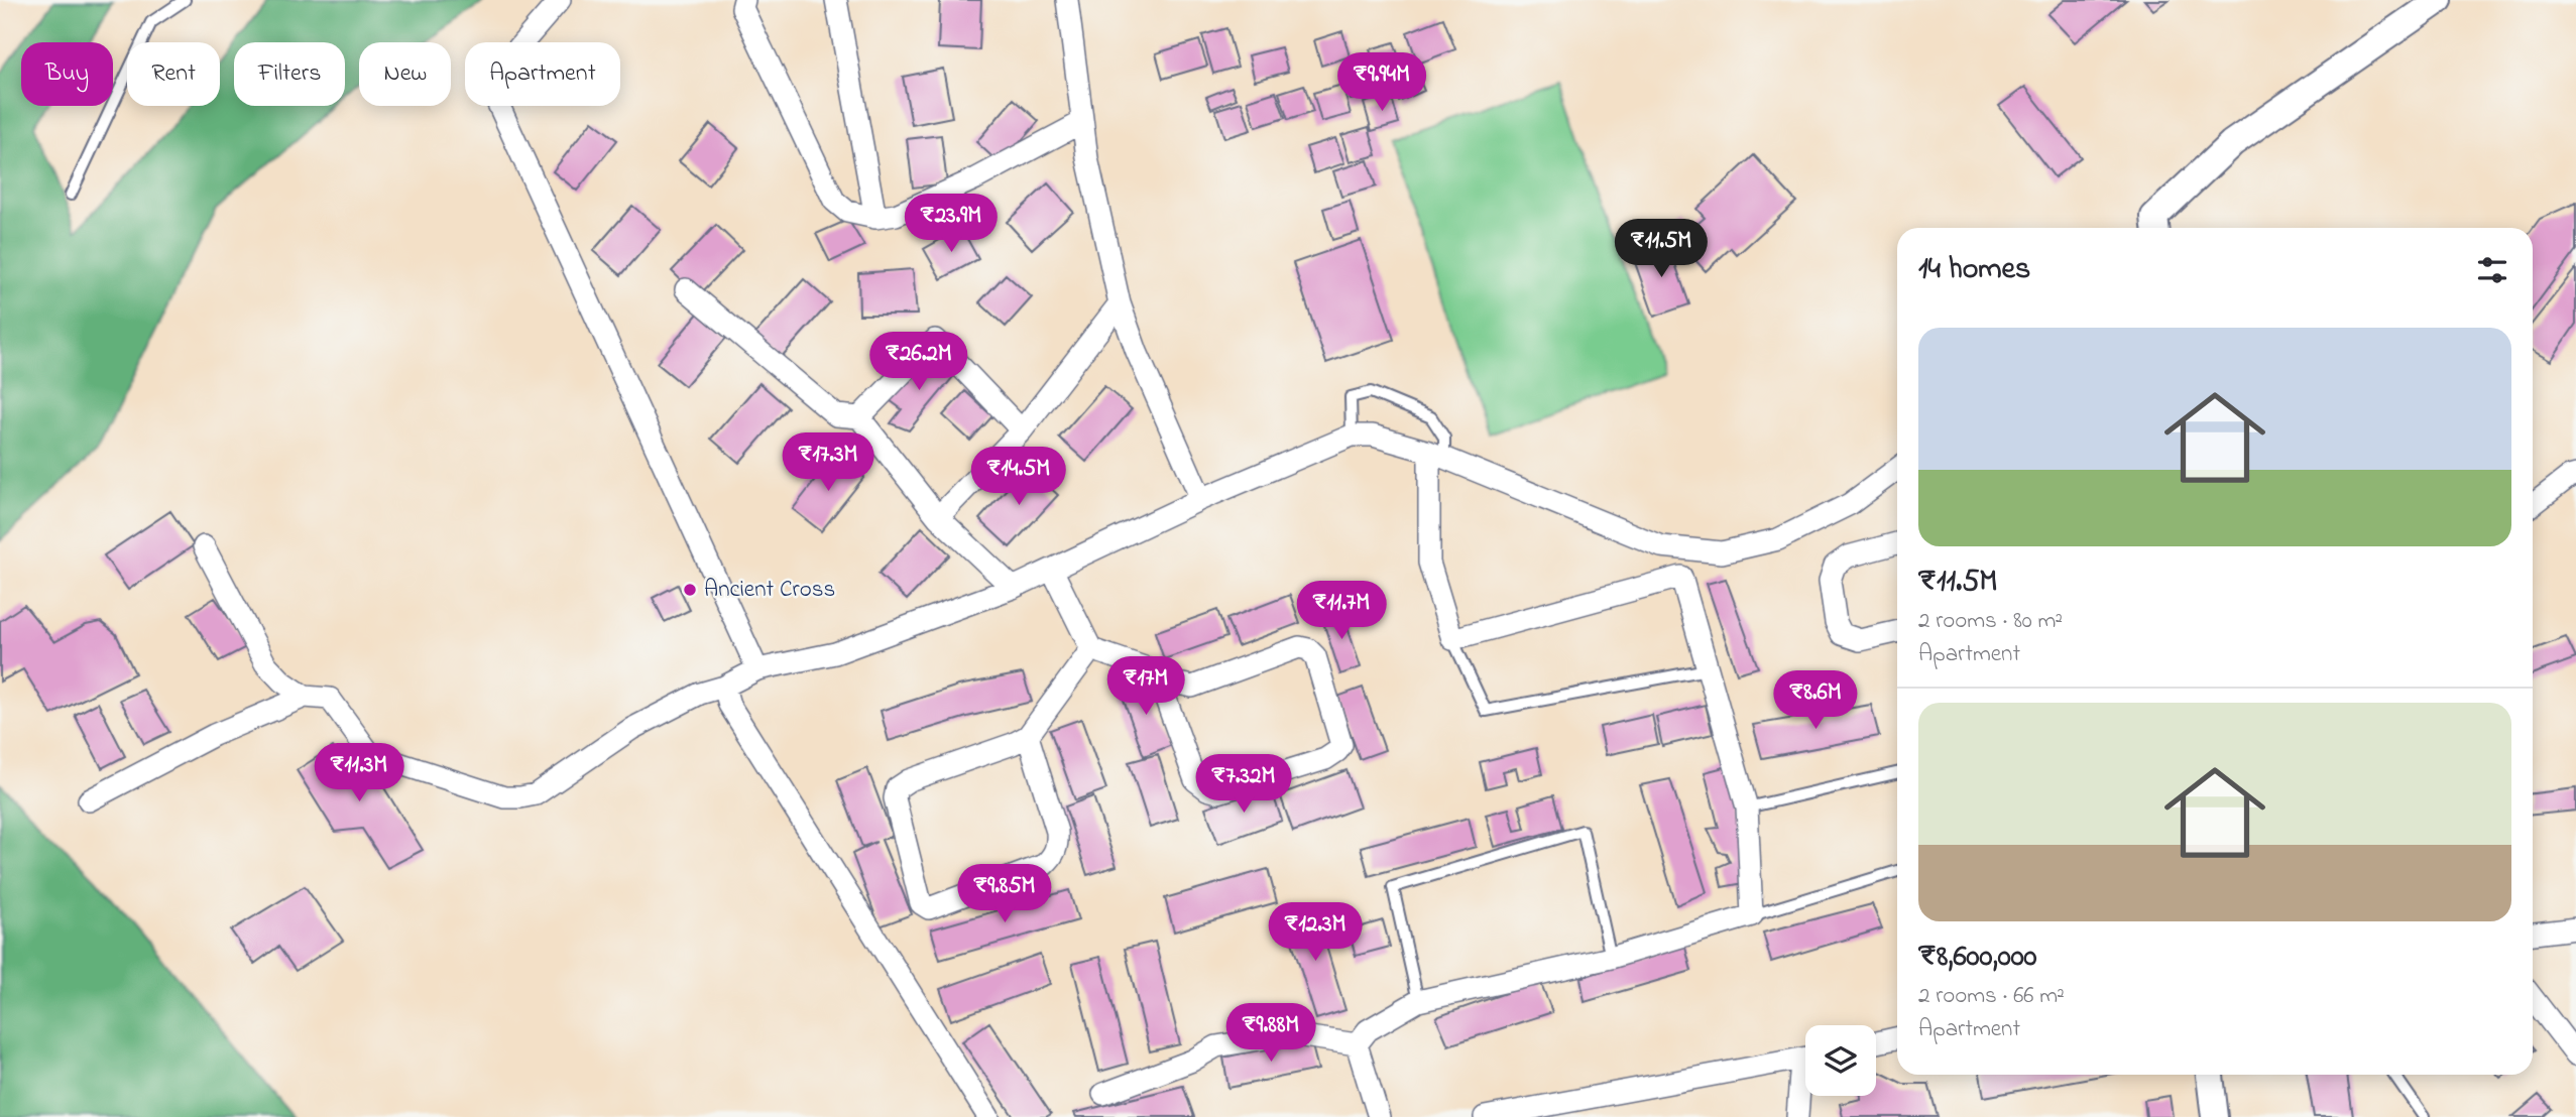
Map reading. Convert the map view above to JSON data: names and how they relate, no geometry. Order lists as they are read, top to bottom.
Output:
{
  "places": ["Ancient Cross"],
  "page": {
    "chip": [
      "Buy",
      "Rent",
      "Filters",
      "New",
      "Apartment"
    ],
    "price": [
      "₹9.94M",
      "₹23.9M",
      "₹11.5M",
      "₹26.2M",
      "₹17.3M",
      "₹14.5M",
      "₹11.7M",
      "₹17M",
      "₹8.6M",
      "₹11.3M",
      "₹7.32M",
      "₹9.85M",
      "₹12.3M",
      "₹9.88M"
    ],
    "heading": "14 homes",
    "list": [
      {
        "name": "₹11.5M",
        "note": "2 rooms · 80 m² · Apartment"
      },
      {
        "name": "₹8,600,000",
        "note": "2 rooms · 66 m² · Apartment"
      }
    ]
  }
}
